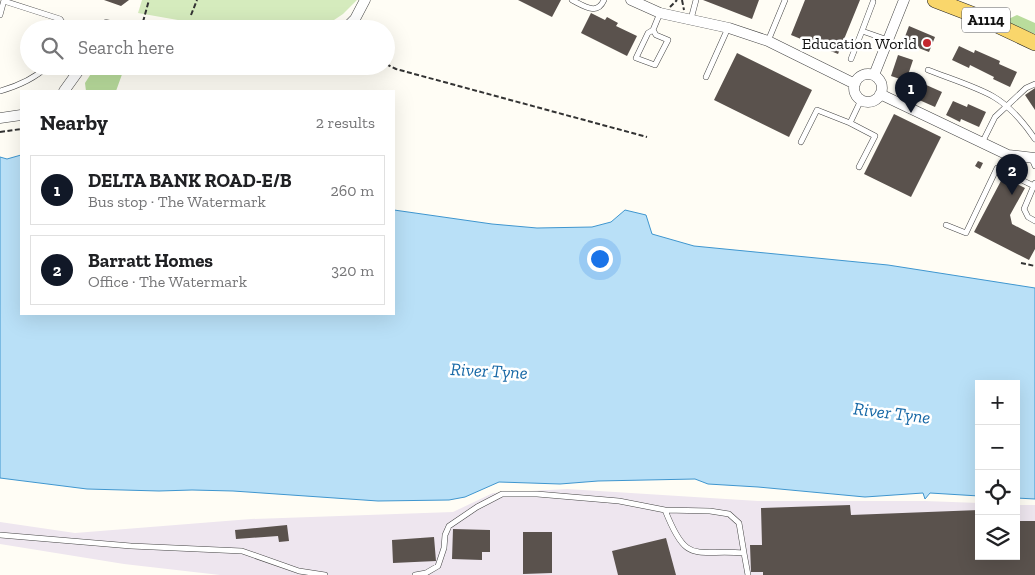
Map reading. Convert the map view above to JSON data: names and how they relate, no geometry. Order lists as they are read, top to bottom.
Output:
{
  "streets": {
    "main road": ["A1114"]
  },
  "water": ["River Tyne"],
  "places": ["Education World"],
  "page": {
    "search": "Search here",
    "pins": ["1", "2"],
    "heading": ["Nearby", "2 results"],
    "list": [
      {
        "mark": "1",
        "name": "DELTA BANK ROAD-E/B",
        "note": "Bus stop · The Watermark",
        "value": "260 m"
      },
      {
        "mark": "2",
        "name": "Barratt Homes",
        "note": "Office · The Watermark",
        "value": "320 m"
      }
    ],
    "map_buttons": ["+", "−"]
  }
}
